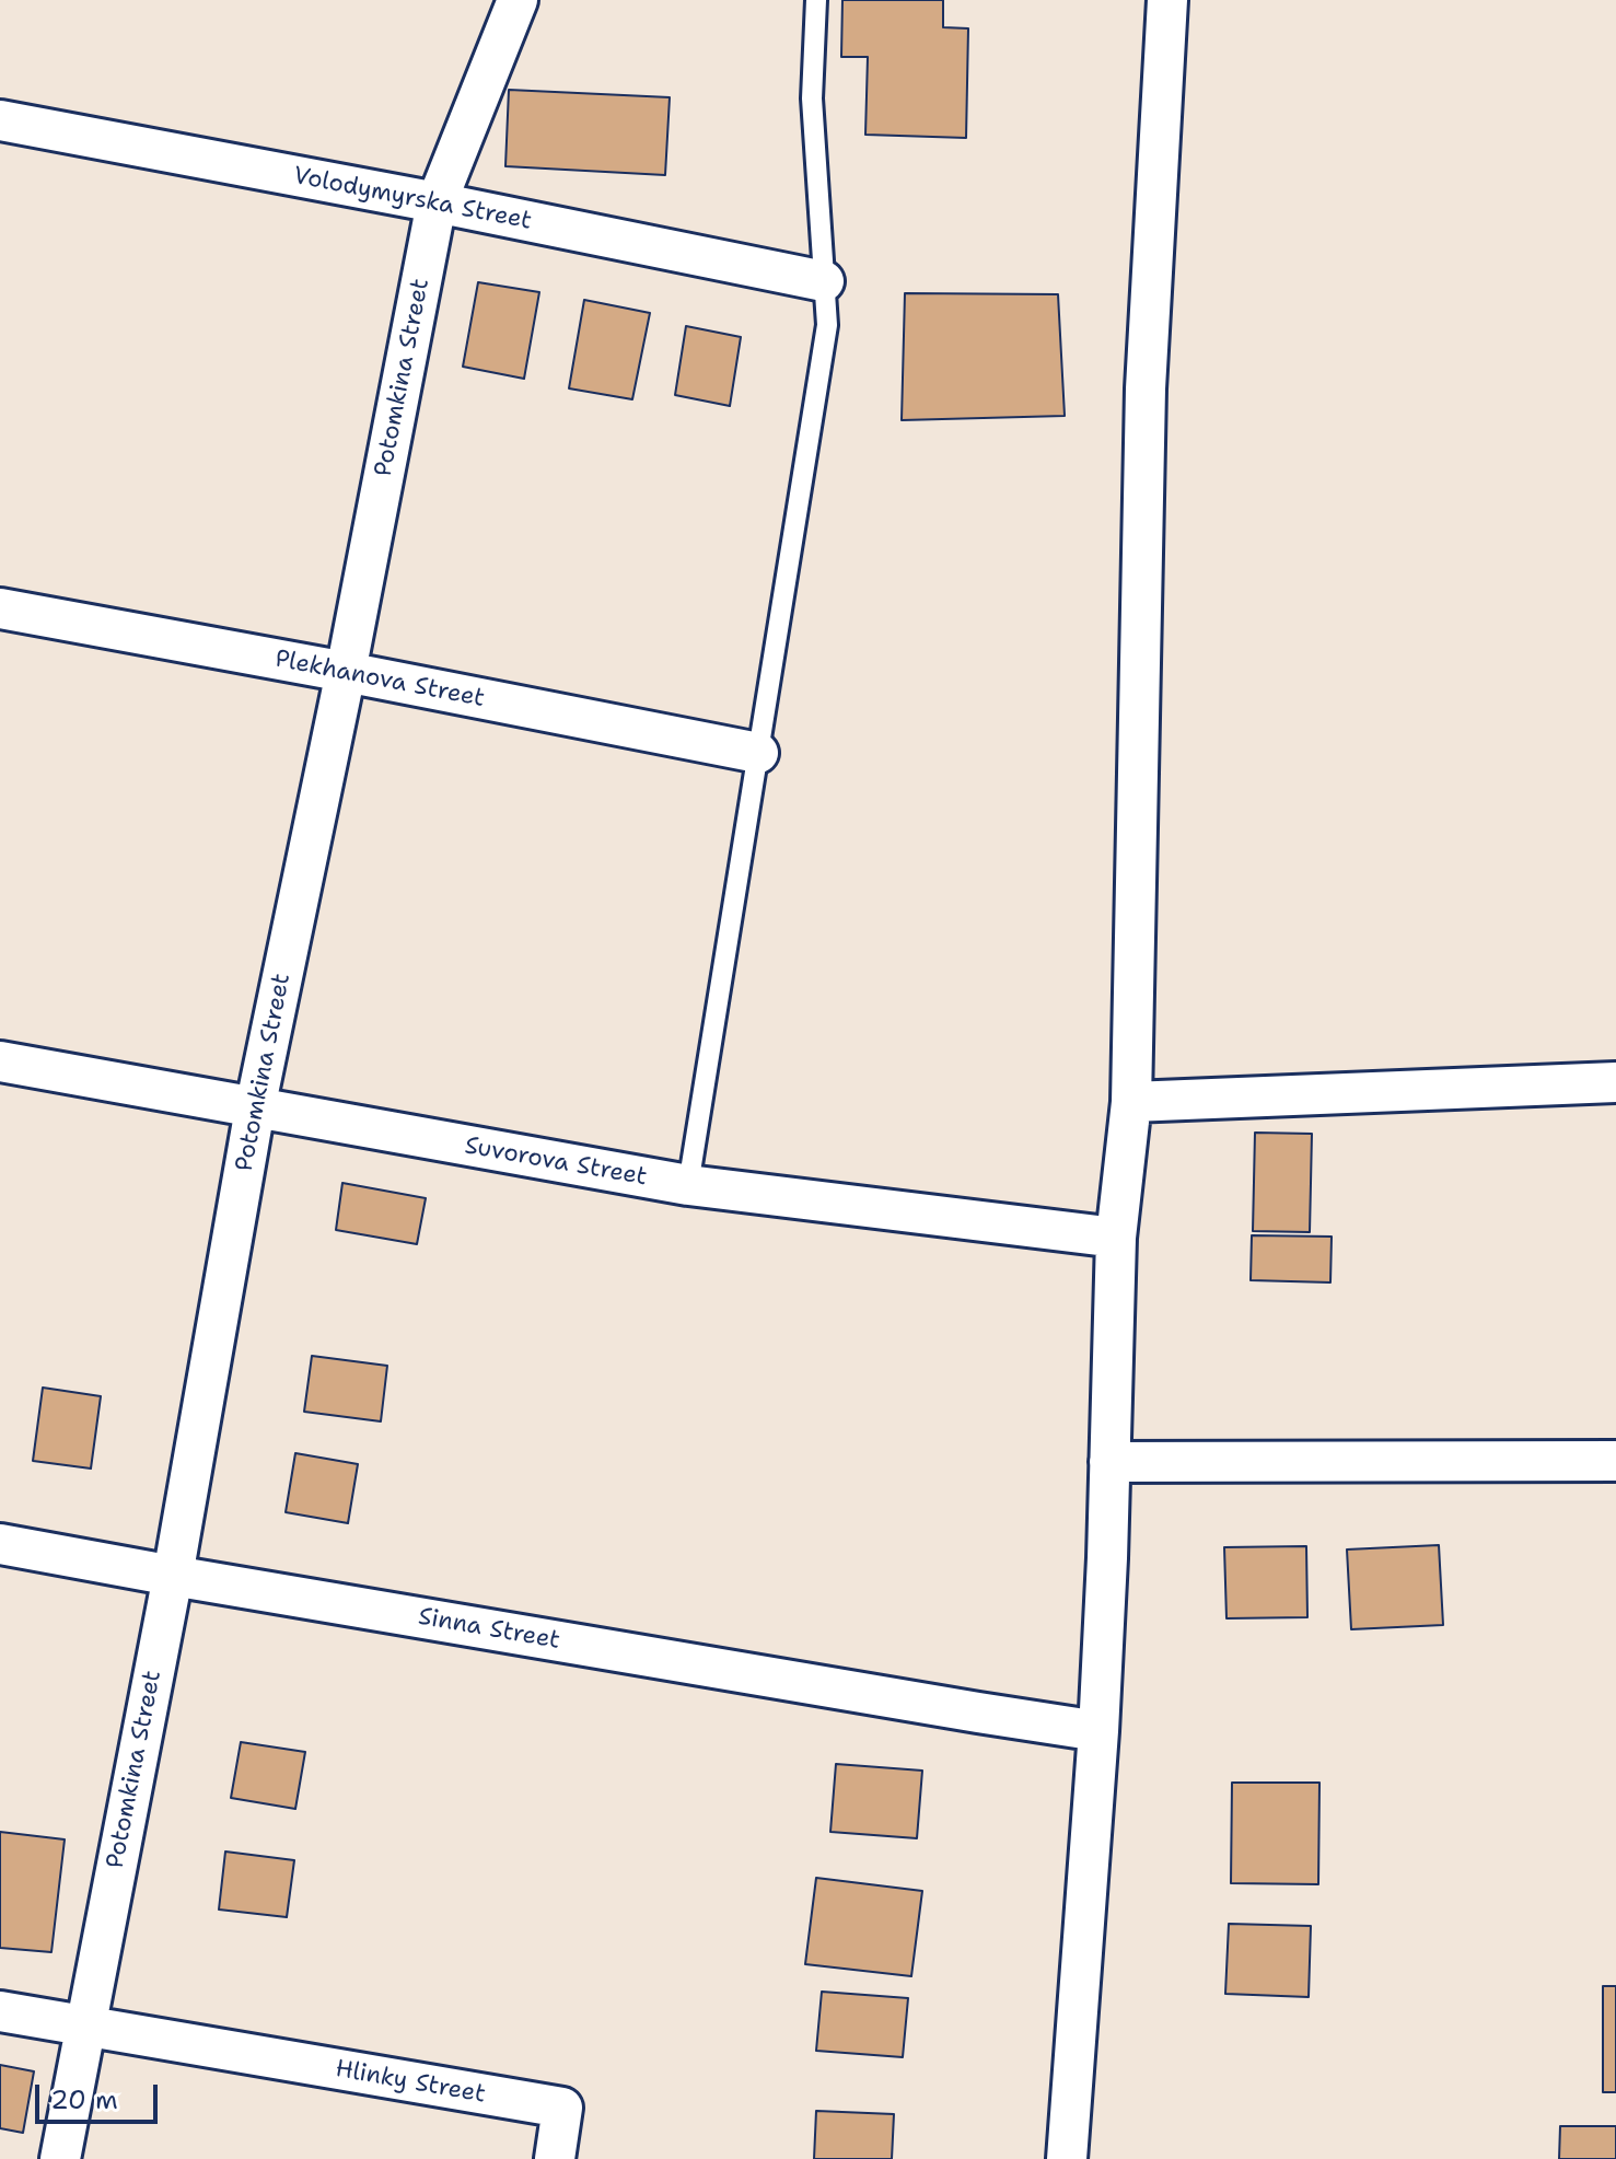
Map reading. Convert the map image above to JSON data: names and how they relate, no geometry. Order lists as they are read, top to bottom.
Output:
{
  "streets": {
    "street": [
      "Volodymyrska Street",
      "Potomkina Street",
      "Plekhanova Street",
      "Suvorova Street",
      "Sinna Street",
      "Hlinky Street"
    ]
  },
  "crossings": [
    ["Volodymyrska Street", "Potomkina Street"],
    ["Potomkina Street", "Plekhanova Street"],
    ["Potomkina Street", "Suvorova Street"],
    ["Potomkina Street", "Sinna Street"],
    ["Potomkina Street", "Hlinky Street"]
  ],
  "scale_bar": "20 m"
}
